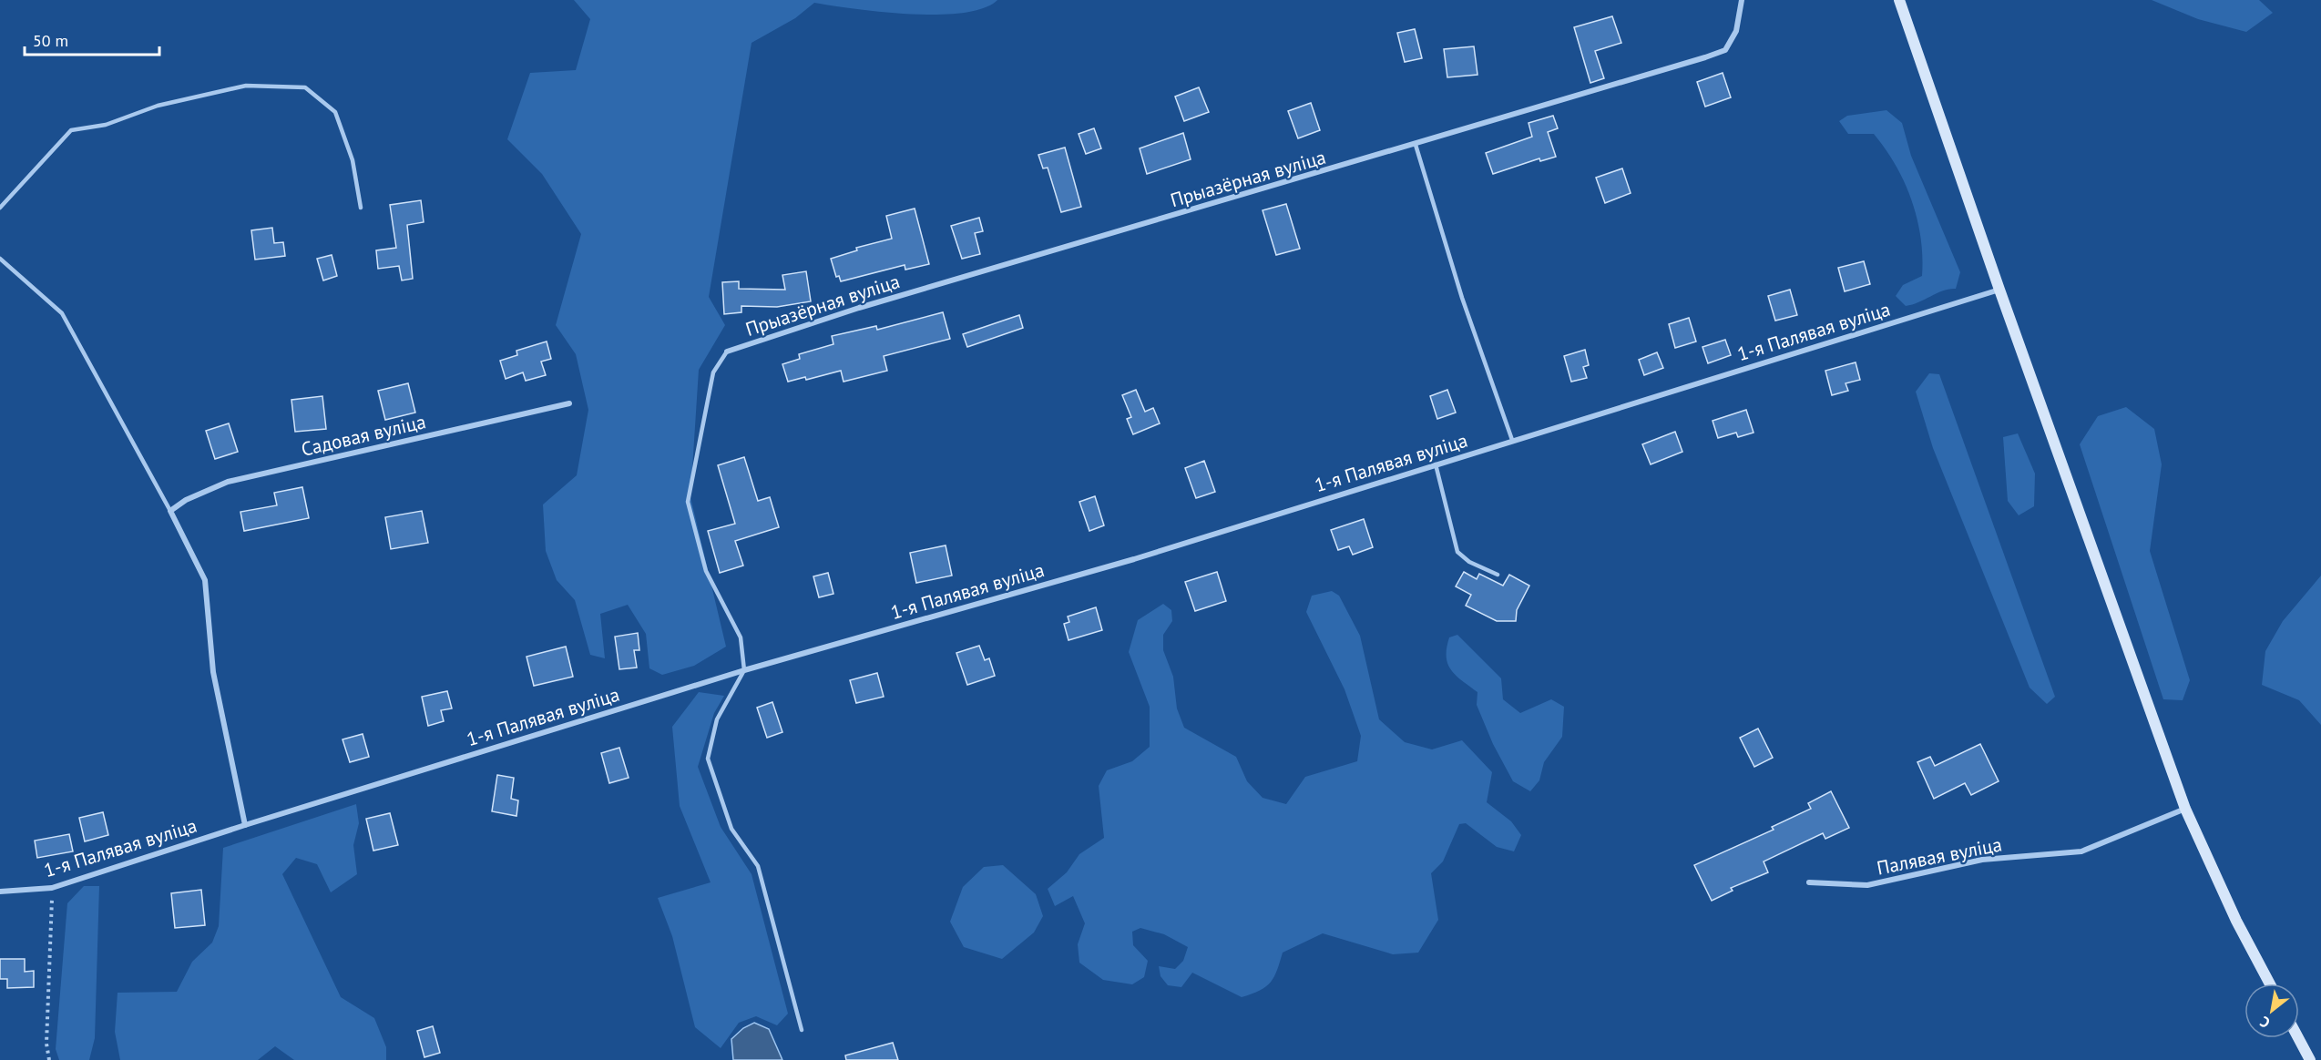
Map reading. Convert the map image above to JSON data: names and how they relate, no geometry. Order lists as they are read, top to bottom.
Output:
{
  "streets": {
    "street": [
      "Прыазёрная вуліца",
      "1-я Палявая вуліца",
      "Садовая вуліца",
      "Палявая вуліца"
    ]
  },
  "scale_bar": "50 m",
  "north": "bottom left"
}
